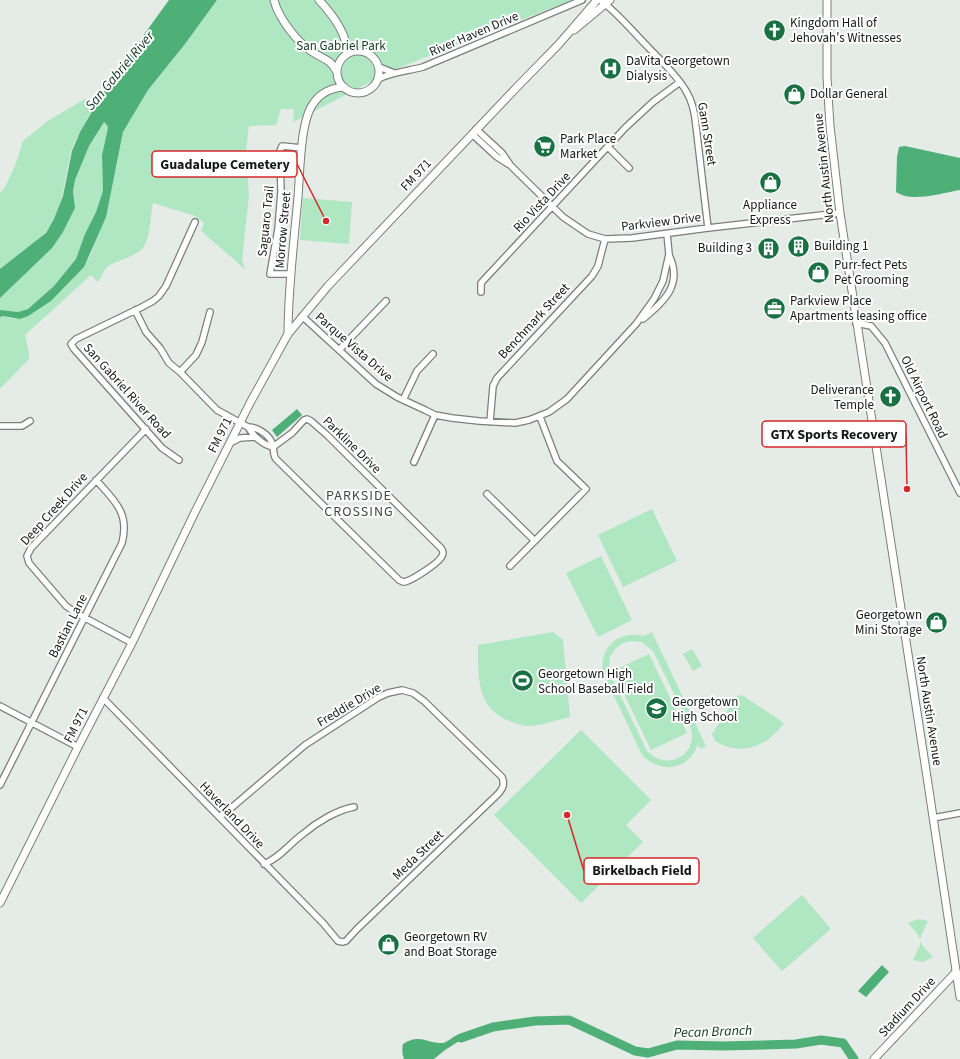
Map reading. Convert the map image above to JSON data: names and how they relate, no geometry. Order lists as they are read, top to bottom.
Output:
{
  "streets": {
    "main road": [
      "North Austin Avenue",
      "FM 971",
      "Morrow Street",
      "Stadium Drive"
    ],
    "street": [
      "River Haven Drive",
      "Gann Street",
      "Rio Vista Drive",
      "Saguaro Trail",
      "Parkview Drive",
      "Benchmark Street",
      "Parque Vista Drive",
      "San Gabriel River Road",
      "Old Airport Road",
      "Parkline Drive",
      "Deep Creek Drive",
      "Bastian Lane",
      "Freddie Drive",
      "Haverland Drive",
      "Meda Street"
    ]
  },
  "crossings": [
    ["River Haven Drive", "Morrow Street"],
    ["Gann Street", "FM 971"],
    ["Gann Street", "Rio Vista Drive"],
    ["Gann Street", "Parkview Drive"],
    ["North Austin Avenue", "Parkview Drive"],
    ["North Austin Avenue", "Old Airport Road"],
    ["North Austin Avenue", "Stadium Drive"],
    ["FM 971", "Parkview Drive"],
    ["FM 971", "Morrow Street"],
    ["FM 971", "Parque Vista Drive"],
    ["FM 971", "Parkline Drive"],
    ["FM 971", "Deep Creek Drive"],
    ["FM 971", "Haverland Drive"],
    ["Rio Vista Drive", "Parkview Drive"],
    ["Saguaro Trail", "Morrow Street"],
    ["Parkview Drive", "Benchmark Street"],
    ["Parkview Drive", "Parque Vista Drive"],
    ["Benchmark Street", "Parque Vista Drive"],
    ["San Gabriel River Road", "Parkline Drive"],
    ["San Gabriel River Road", "Deep Creek Drive"],
    ["Deep Creek Drive", "Bastian Lane"],
    ["Freddie Drive", "Haverland Drive"],
    ["Freddie Drive", "Meda Street"],
    ["Haverland Drive", "Meda Street"]
  ],
  "districts": ["PARKSIDE CROSSING"],
  "water": ["San Gabriel River", "Pecan Branch"],
  "parks": ["San Gabriel Park"],
  "places": {
    "church": ["Kingdom Hall of Jehovah's Witnesses", "Deliverance Temple"],
    "hospital": ["DaVita Georgetown Dialysis"],
    "shop": [
      "Dollar General",
      "Appliance Express",
      "Purr-fect Pets Pet Grooming",
      "Georgetown Mini Storage",
      "Georgetown RV and Boat Storage"
    ],
    "supermarket": ["Park Place Market"],
    "other": ["Guadalupe Cemetery", "GTX Sports Recovery", "Birkelbach Field"],
    "building": ["Building 1", "Building 3"],
    "office": ["Parkview Place Apartments leasing office"],
    "sports": ["Georgetown High School Baseball Field"],
    "school or university": ["Georgetown High School"]
  }
}
